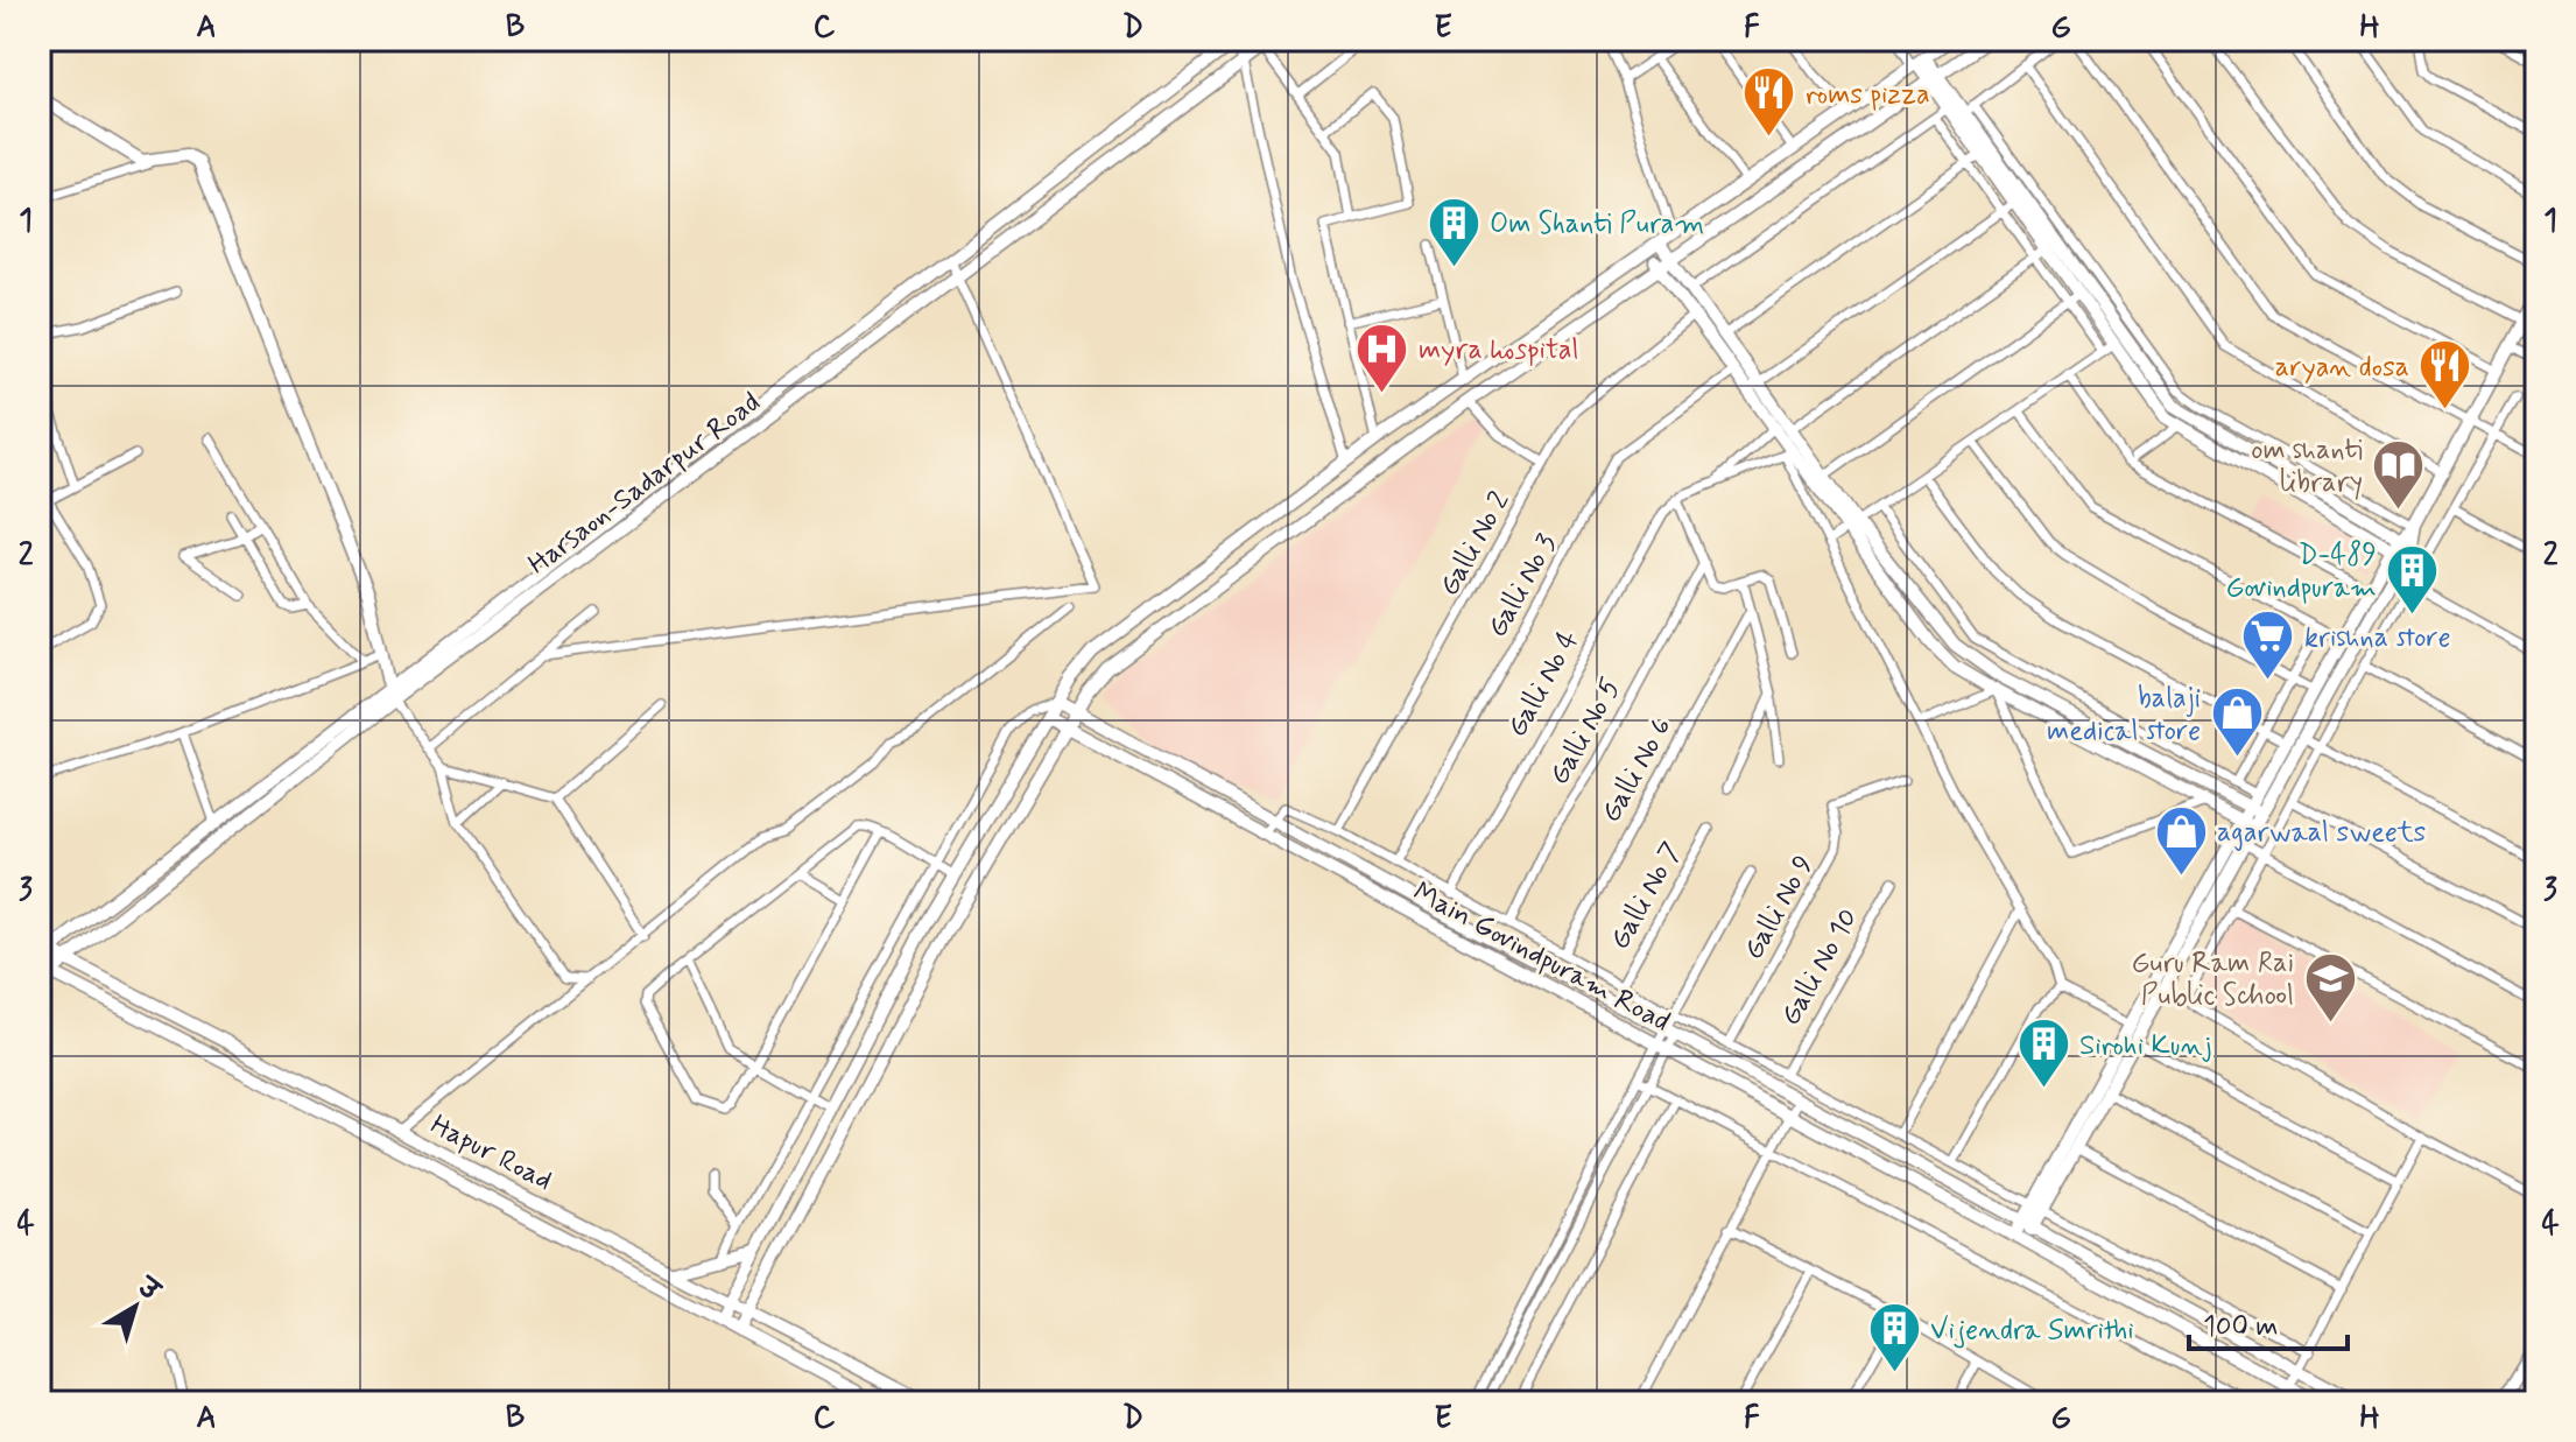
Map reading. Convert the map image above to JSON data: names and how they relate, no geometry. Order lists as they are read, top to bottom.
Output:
{
  "streets": {
    "street": [
      "Harsaon-Sadarpur Road",
      "Galli No 2",
      "Galli No 3",
      "Galli No 4",
      "Galli No 5",
      "Galli No 6",
      "Galli No 7",
      "Galli No 9",
      "Main Govindpuram Road",
      "Galli No 10",
      "Hapur Road"
    ]
  },
  "crossings": [
    ["Harsaon-Sadarpur Road", "Hapur Road"]
  ],
  "places": {
    "restaurant": ["roms pizza", "aryan dosa"],
    "building": [
      "Om Shanti Puram",
      "D-489 Govindpuram",
      "Sirohi Kunj",
      "Vijendra Smrithi"
    ],
    "hospital": ["myra hospital"],
    "library": ["om shanti library"],
    "supermarket": ["krishna store"],
    "shop": ["balaji medical store", "agarwaal sweets"],
    "school or university": ["Guru Ram Rai Public School"]
  },
  "scale_bar": "100 m",
  "north": "top right",
  "grid": {
    "columns": [
      "A",
      "B",
      "C",
      "D",
      "E",
      "F",
      "G",
      "H"
    ],
    "rows": [
      "1",
      "2",
      "3",
      "4"
    ]
  }
}
